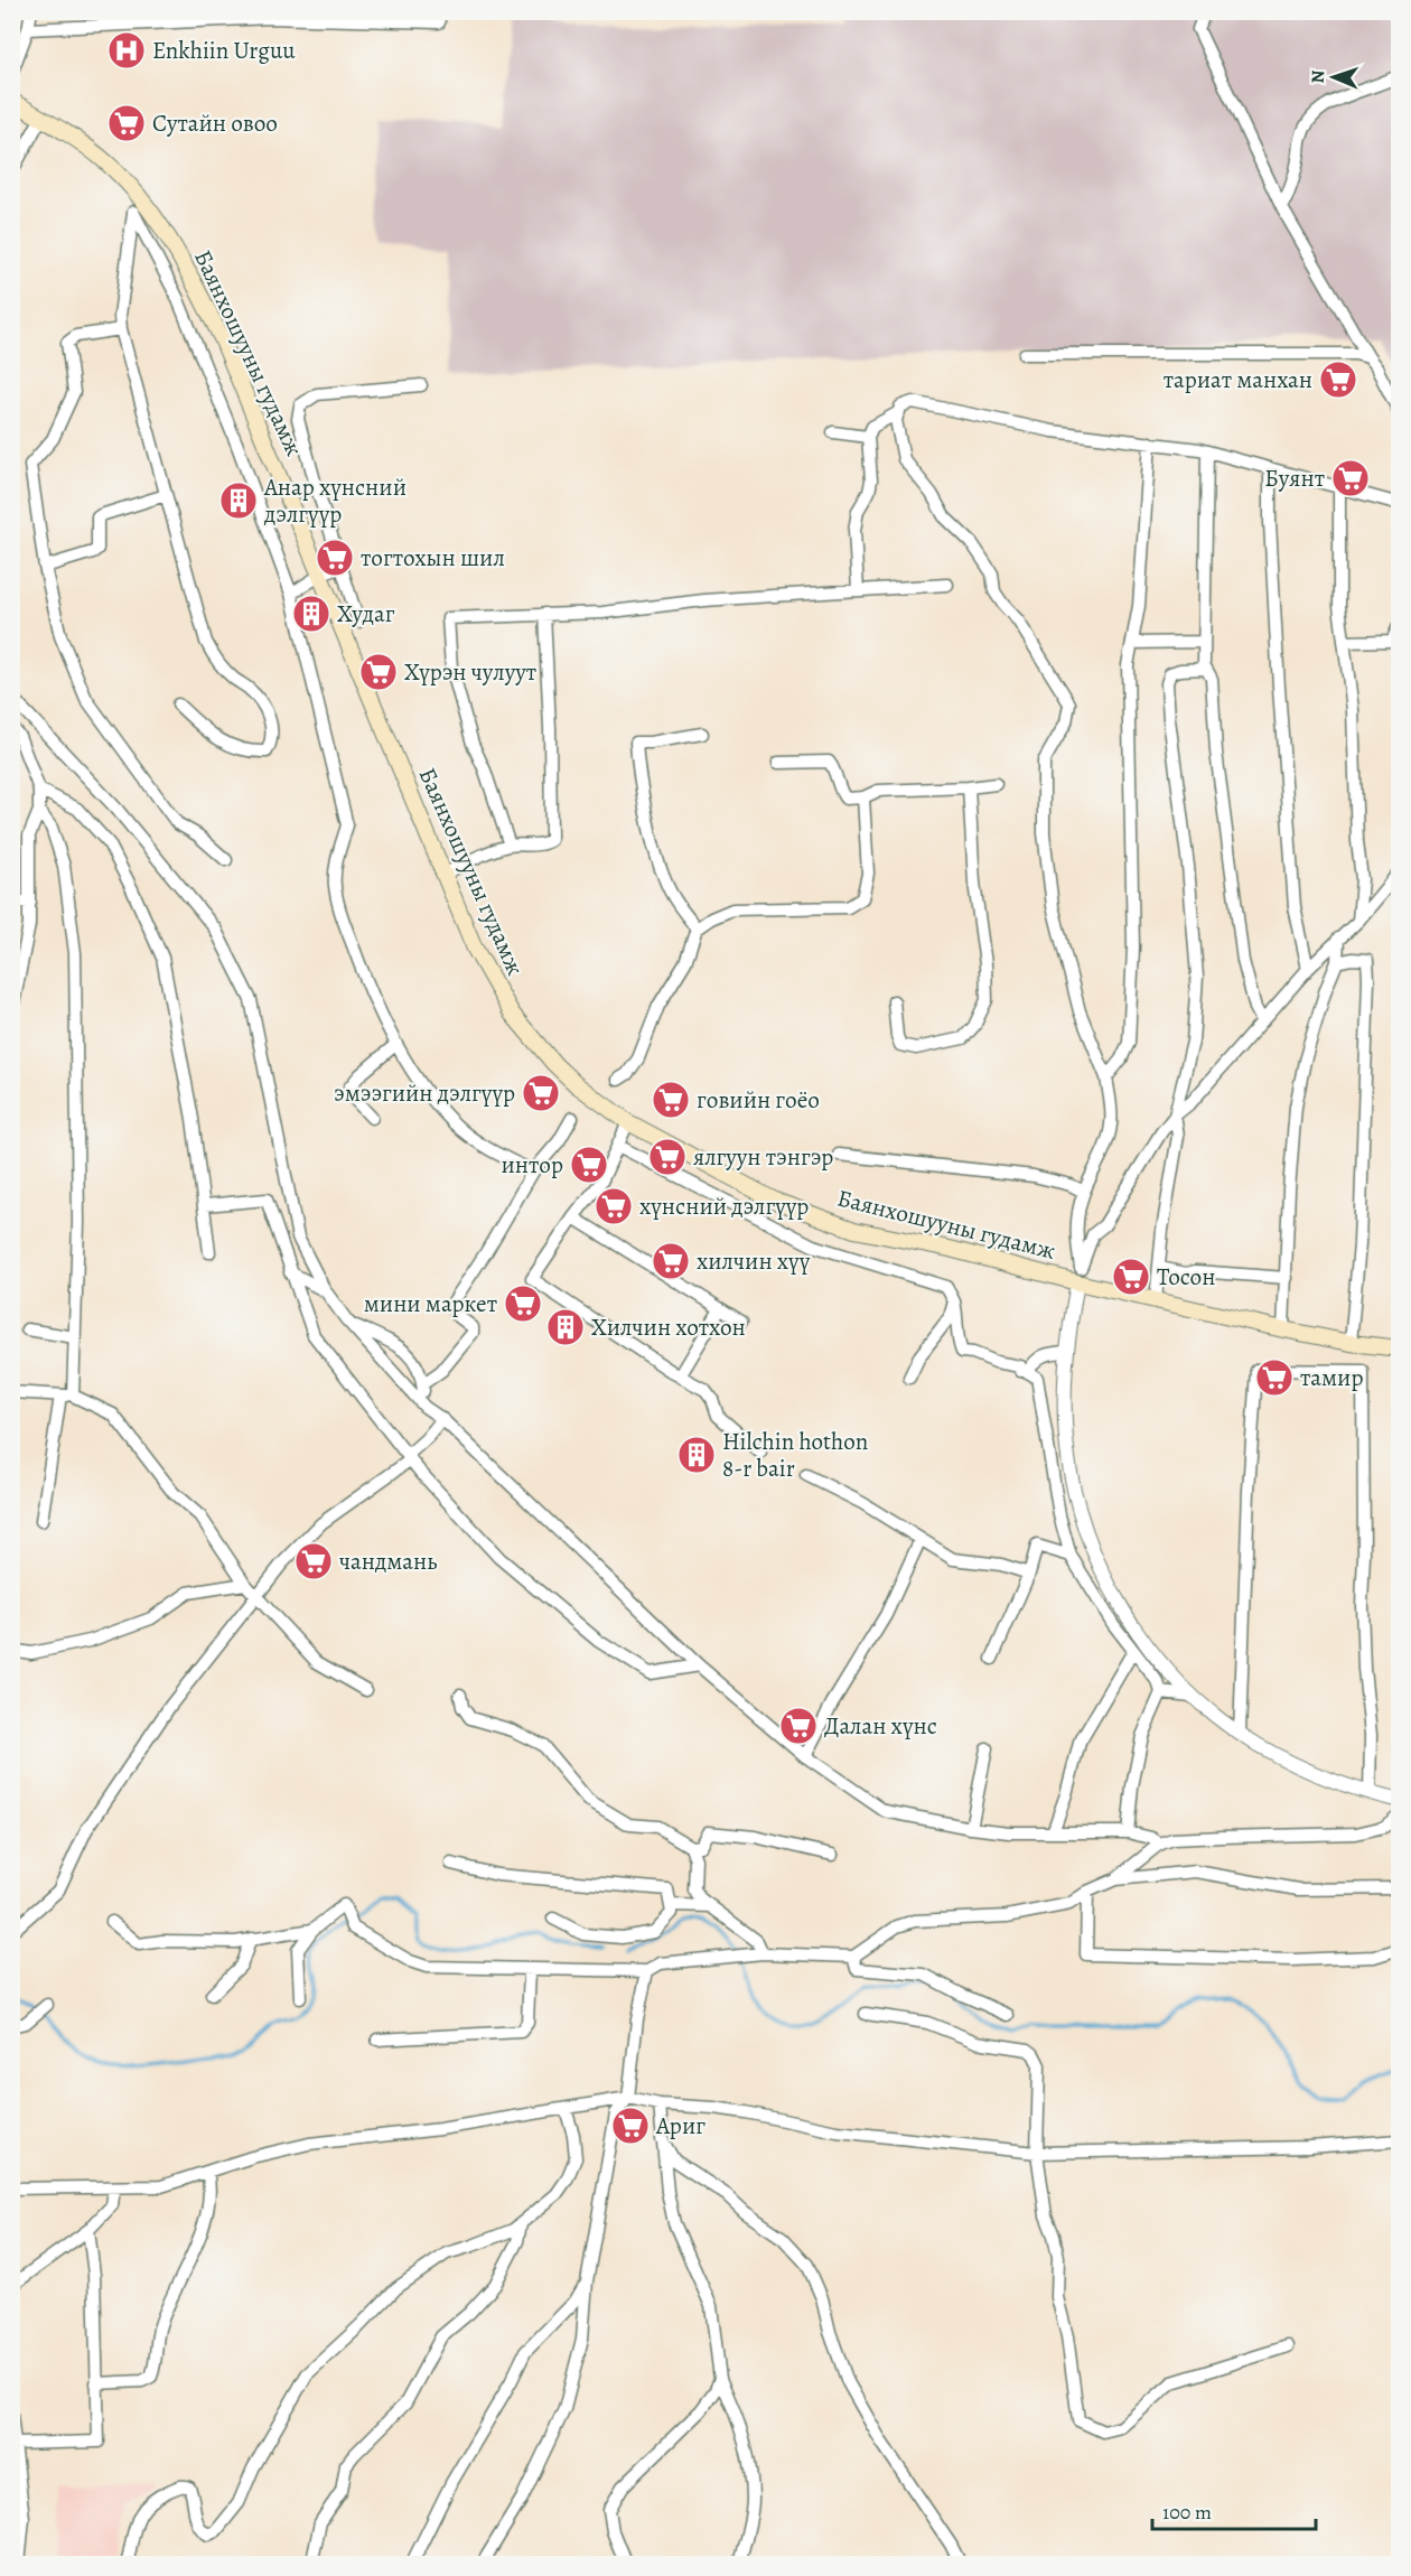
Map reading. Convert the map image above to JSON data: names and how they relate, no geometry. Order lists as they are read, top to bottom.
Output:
{
  "streets": {
    "main road": ["Баянхошууны гудамж"]
  },
  "places": {
    "hospital": ["Enkhiin Urguu"],
    "supermarket": [
      "Сутайн овоо",
      "тариат манхан",
      "Буянт",
      "тогтохын шил",
      "Хүрэн чулуут",
      "эмээгийн дэлгүүр",
      "говийн гоёо",
      "ялгуун тэнгэр",
      "интор",
      "хүнсний дэлгүүр",
      "хилчин хүү",
      "Тосон",
      "мини маркет",
      "тамир",
      "чандмань",
      "Далан хүнс",
      "Ариг"
    ],
    "building": [
      "Анар хүнсний дэлгүүр",
      "Худаг",
      "Хилчин хотхон",
      "Hilchin hothon 8-r bair"
    ]
  },
  "scale_bar": "100 m",
  "north": "left"
}
